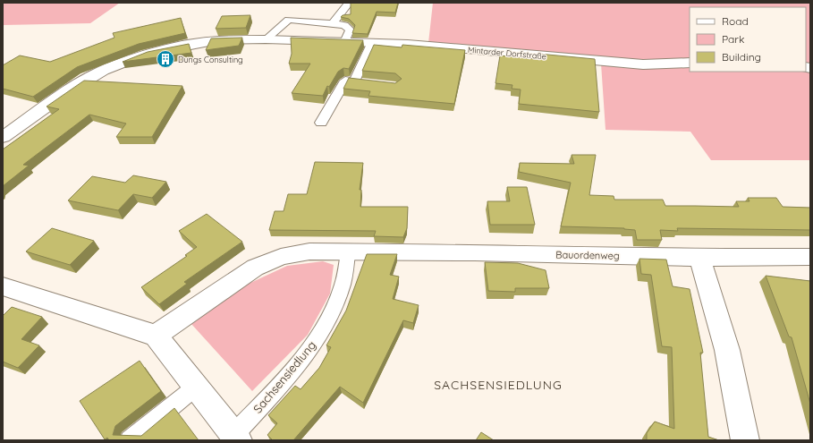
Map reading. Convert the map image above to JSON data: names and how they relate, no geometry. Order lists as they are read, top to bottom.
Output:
{
  "streets": {
    "street": ["Mintarder Dorfstraße", "Bauordenweg", "Sachsensiedlung"]
  },
  "crossings": [
    ["Bauordenweg", "Sachsensiedlung"]
  ],
  "districts": ["SACHSENSIEDLUNG"],
  "places": {
    "building": ["Dungs Consulting"]
  },
  "legend": ["Road", "Park", "Building"]
}
